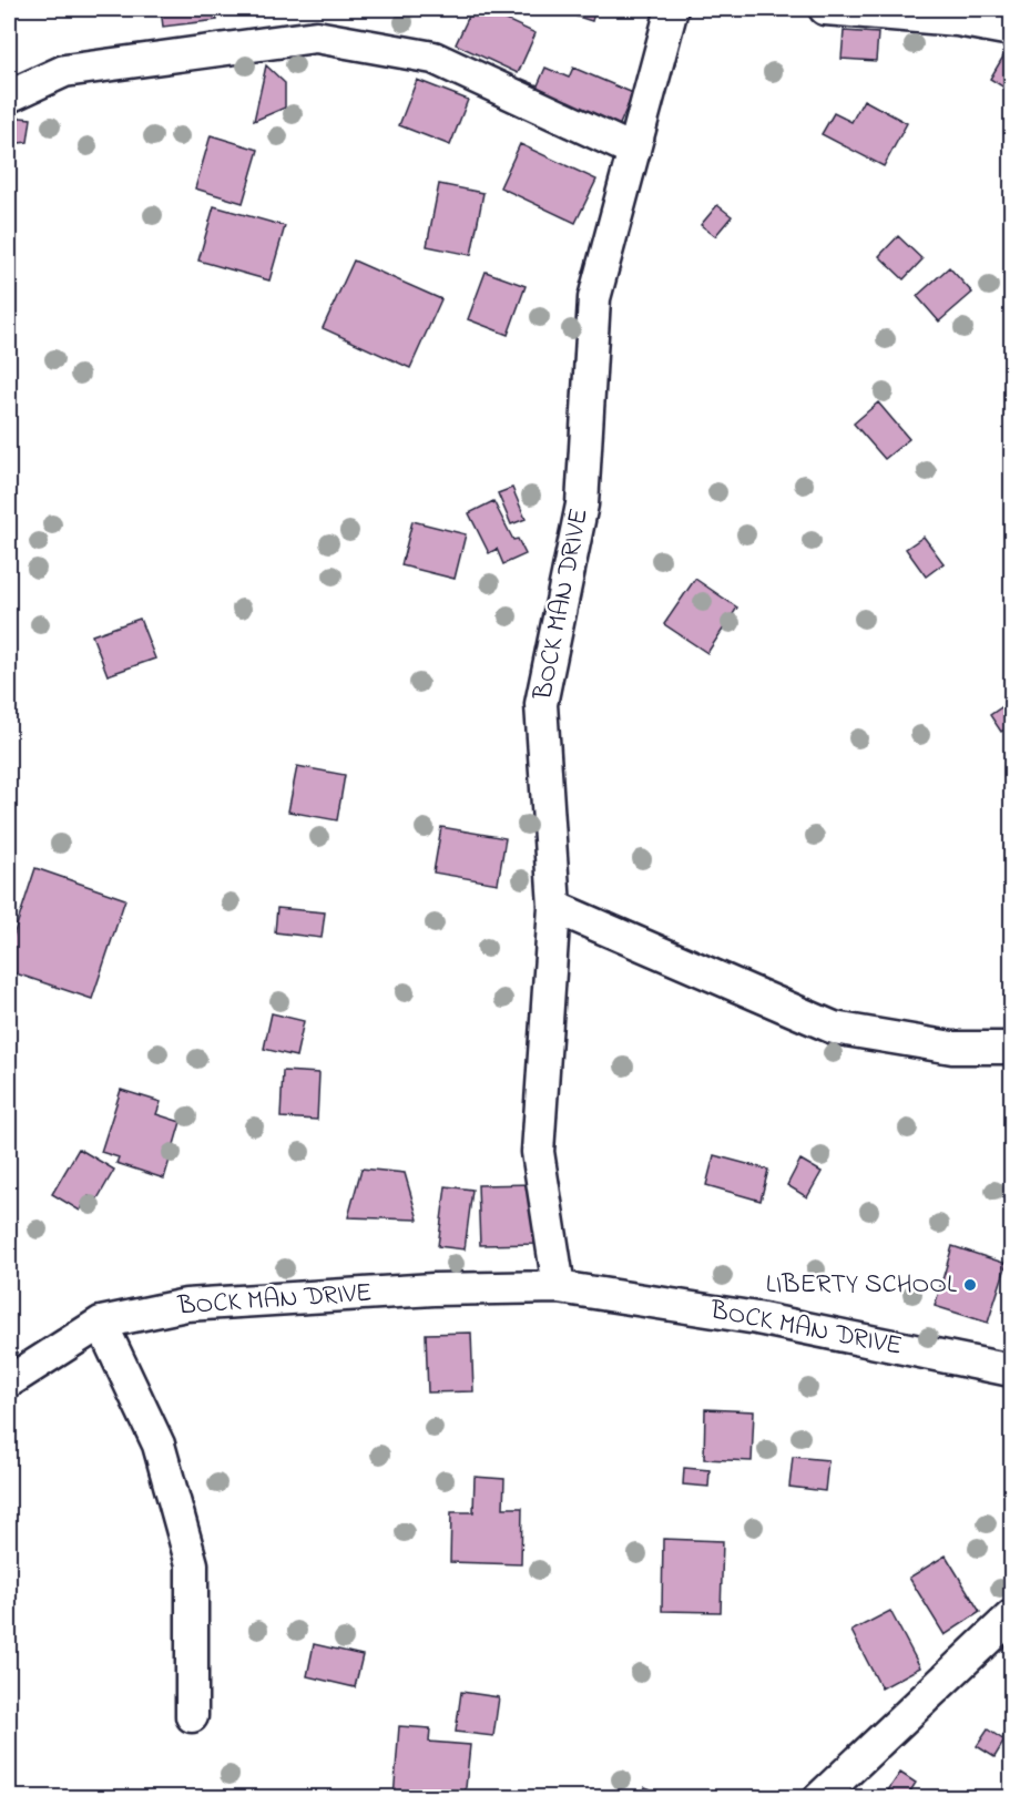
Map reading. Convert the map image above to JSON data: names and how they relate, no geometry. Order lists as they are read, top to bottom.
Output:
{
  "streets": {
    "street": ["BOCK MAN DRIVE"]
  },
  "places": ["LIBERTY SCHOOL"]
}
